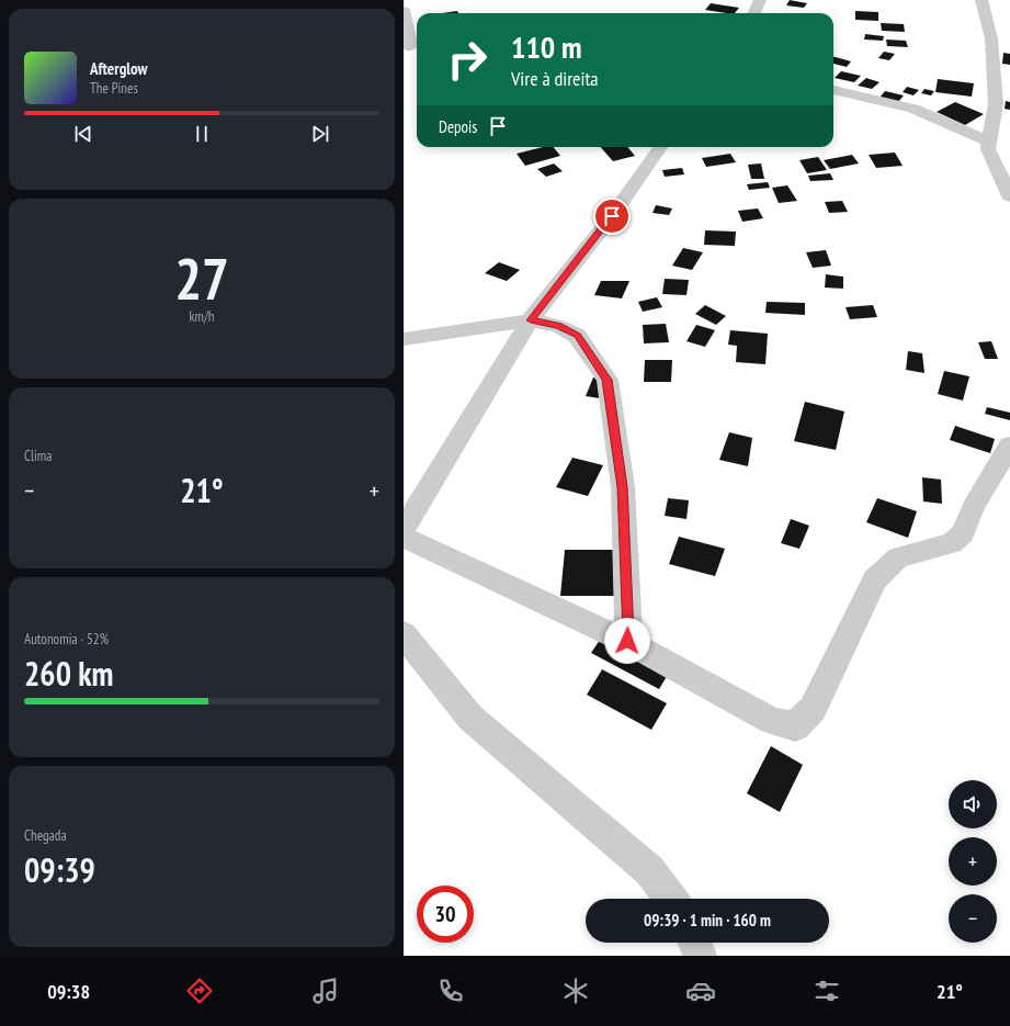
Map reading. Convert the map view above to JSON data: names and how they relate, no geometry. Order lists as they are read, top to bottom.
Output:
{
  "page": {
    "turn": ["110 m", "Vire à direita"],
    "song": ["Afterglow", "The Pines"],
    "then": "Depois",
    "tile": [
      ["27", "km/h"],
      "Clima",
      ["Autonomia · 52%", "260 km"],
      ["Chegada", "09:39"]
    ],
    "heat": ["−", "21°", "+"],
    "map_buttons": ["+", "−"],
    "limit": "30",
    "trip": "09:39 · 1 min · 160 m",
    "tabs": ["09:38", "21°"]
  }
}
